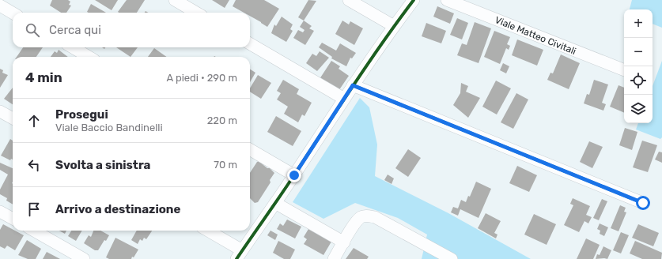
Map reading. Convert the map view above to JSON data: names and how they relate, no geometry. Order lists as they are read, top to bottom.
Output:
{
  "streets": {
    "street": ["Viale Matteo Civitali"]
  },
  "page": {
    "map_buttons": ["+", "−"],
    "search": "Cerca qui",
    "heading": ["4 min", "A piedi · 290 m"],
    "list": [
      ["Prosegui", "Viale Baccio Bandinelli", "220 m"],
      ["Svolta a sinistra", "70 m"],
      "Arrivo a destinazione"
    ]
  }
}
